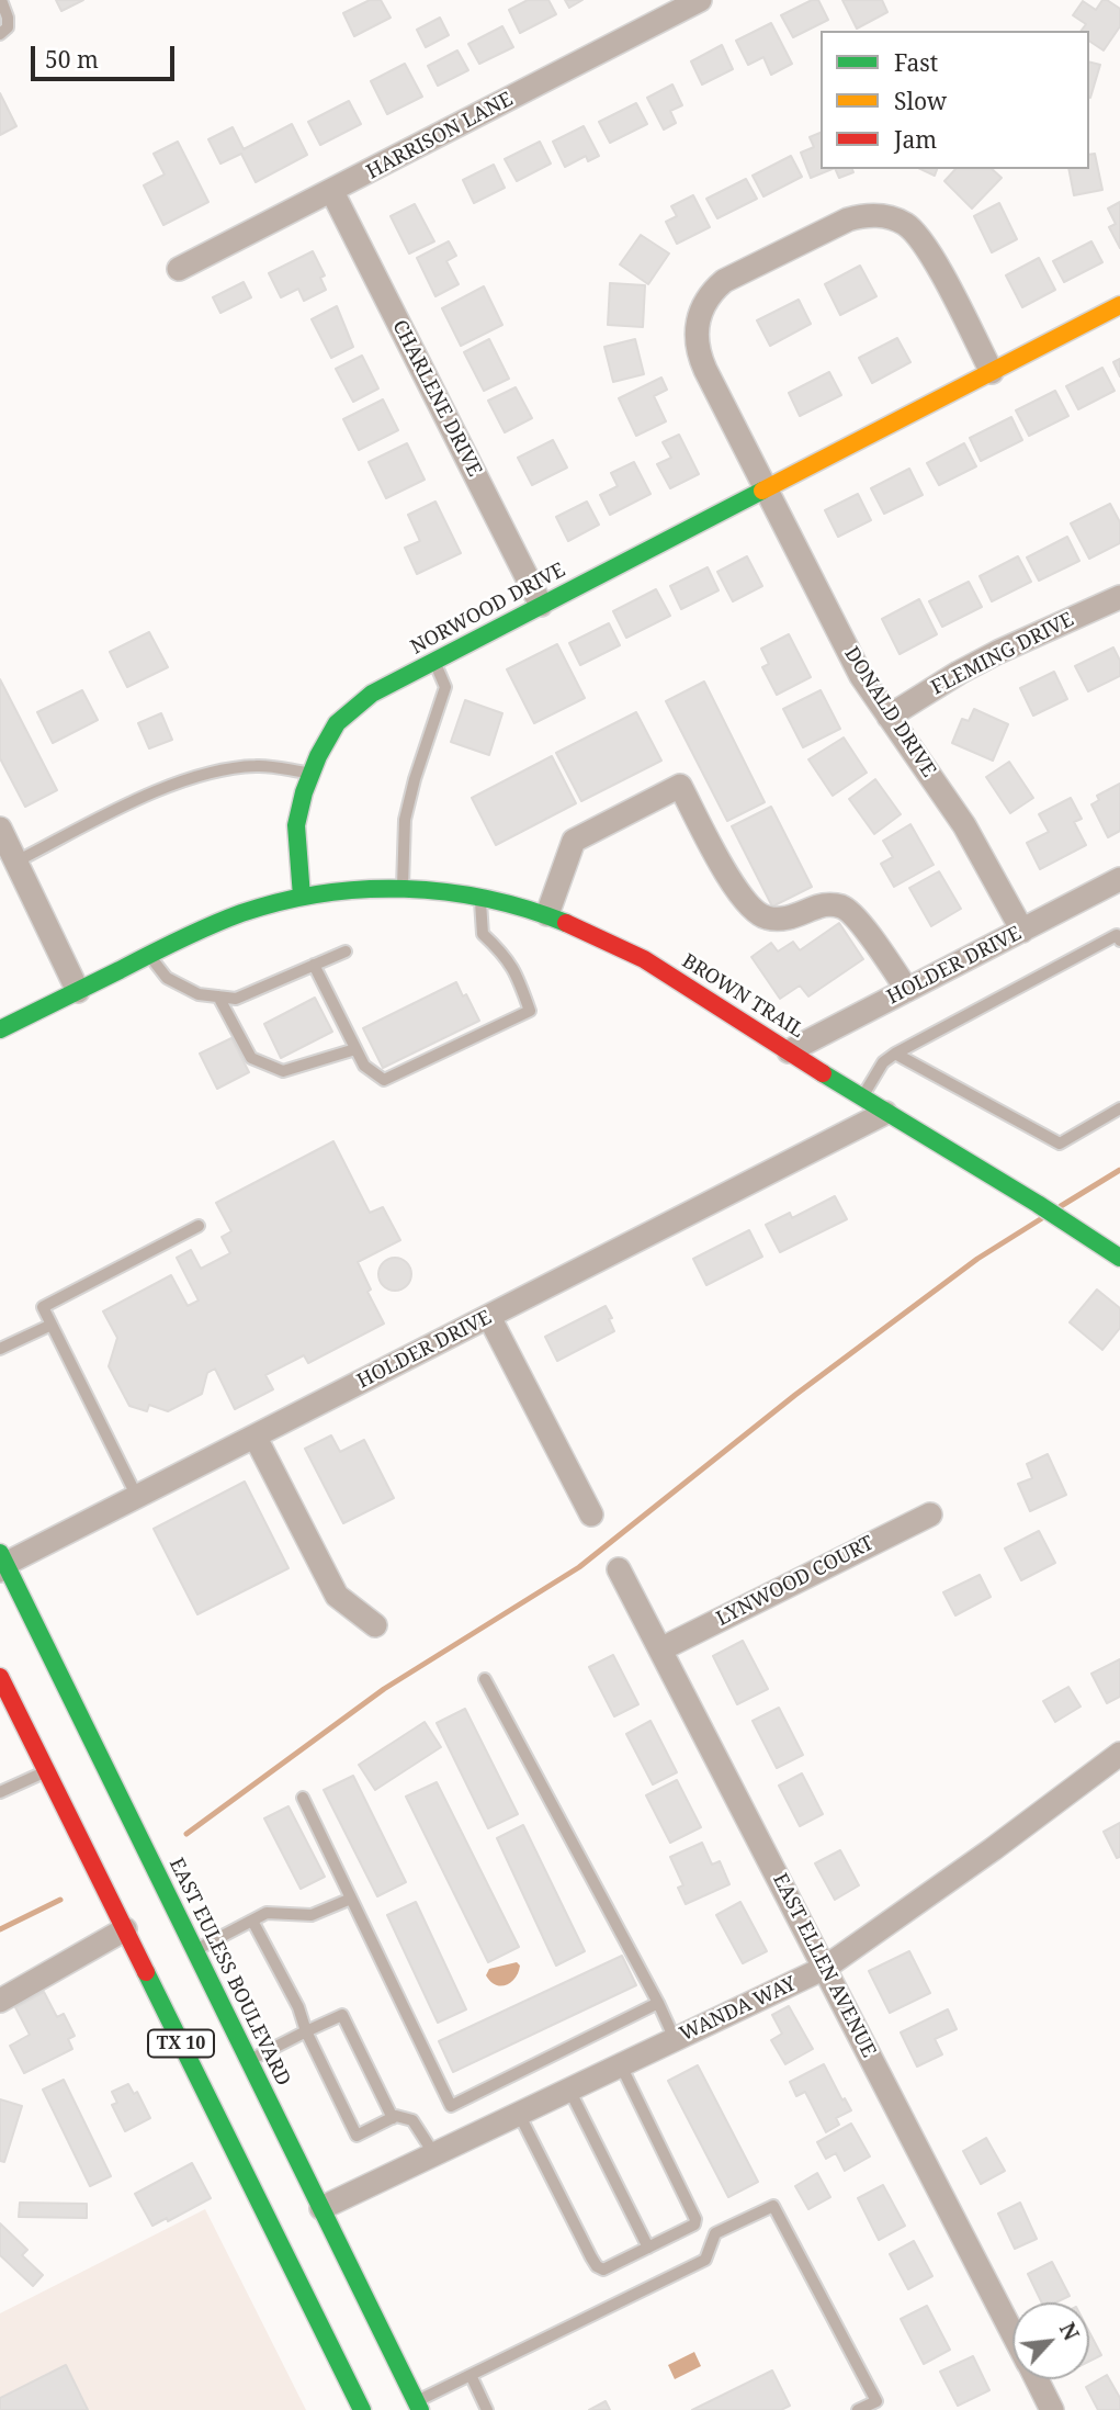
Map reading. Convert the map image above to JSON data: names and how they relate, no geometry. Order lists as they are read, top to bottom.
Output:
{
  "streets": {
    "main road": [
      "NORWOOD DRIVE",
      "BROWN TRAIL",
      "EAST EULESS BOULEVARD",
      "TX 10"
    ],
    "street": [
      "HARRISON LANE",
      "CHARLENE DRIVE",
      "FLEMING DRIVE",
      "DONALD DRIVE",
      "HOLDER DRIVE",
      "LYNWOOD COURT",
      "EAST ELLEN AVENUE",
      "WANDA WAY"
    ]
  },
  "crossings": [
    ["HARRISON LANE", "CHARLENE DRIVE"],
    ["CHARLENE DRIVE", "NORWOOD DRIVE"],
    ["NORWOOD DRIVE", "DONALD DRIVE"],
    ["NORWOOD DRIVE", "BROWN TRAIL"],
    ["FLEMING DRIVE", "DONALD DRIVE"],
    ["DONALD DRIVE", "HOLDER DRIVE"],
    ["HOLDER DRIVE", "BROWN TRAIL"],
    ["HOLDER DRIVE", "EAST EULESS BOULEVARD"],
    ["LYNWOOD COURT", "EAST ELLEN AVENUE"],
    ["EAST ELLEN AVENUE", "WANDA WAY"],
    ["EAST EULESS BOULEVARD", "WANDA WAY"]
  ],
  "legend": ["Fast", "Slow", "Jam"],
  "scale_bar": "50 m",
  "north": "top right"
}
